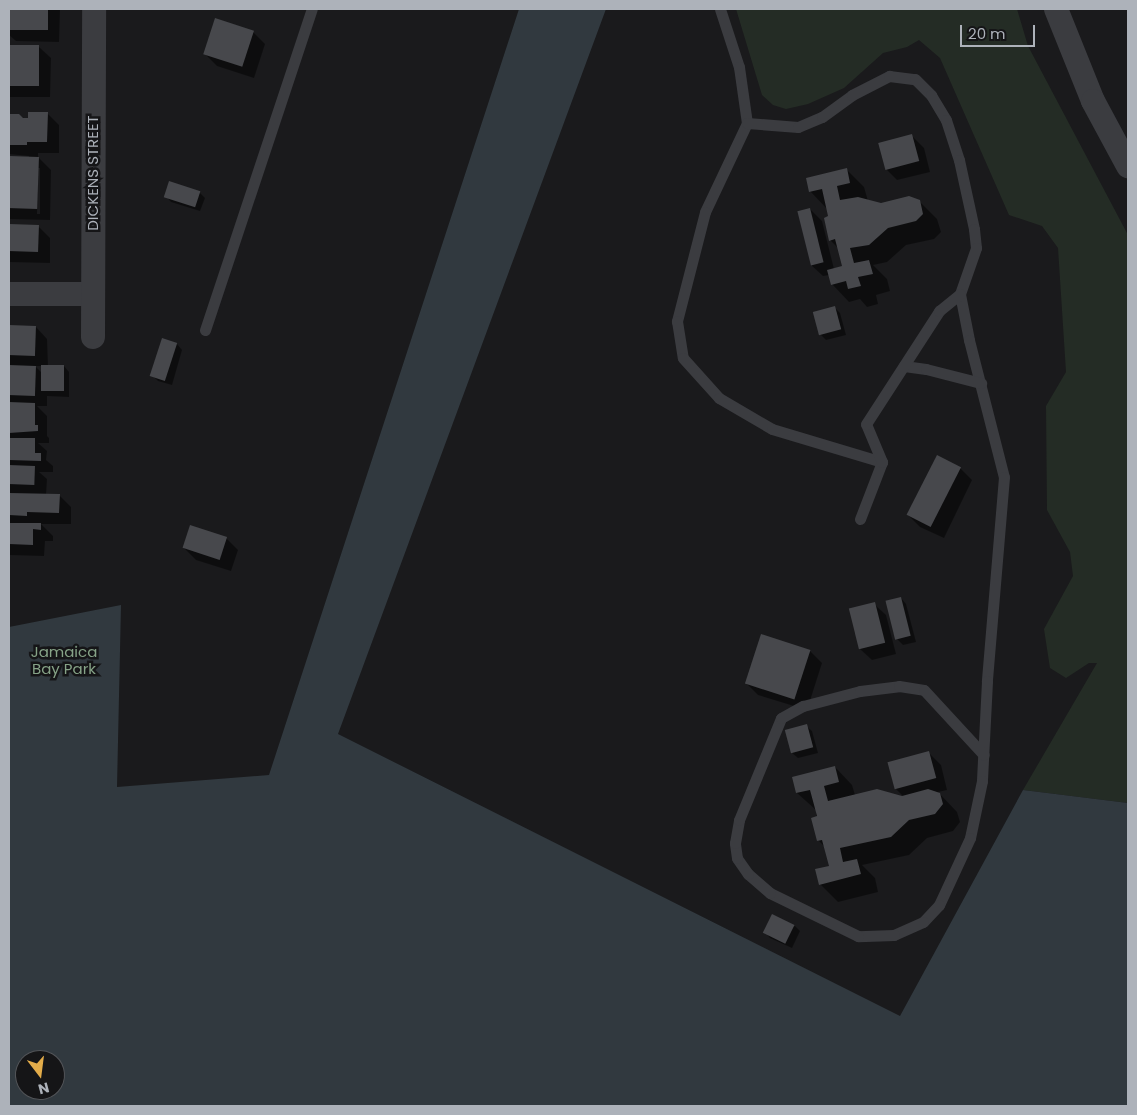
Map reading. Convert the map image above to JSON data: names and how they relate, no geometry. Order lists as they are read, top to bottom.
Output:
{
  "streets": {
    "street": ["DICKENS STREET"]
  },
  "parks": ["Jamaica Bay Park"],
  "scale_bar": "20 m",
  "north": "bottom"
}
